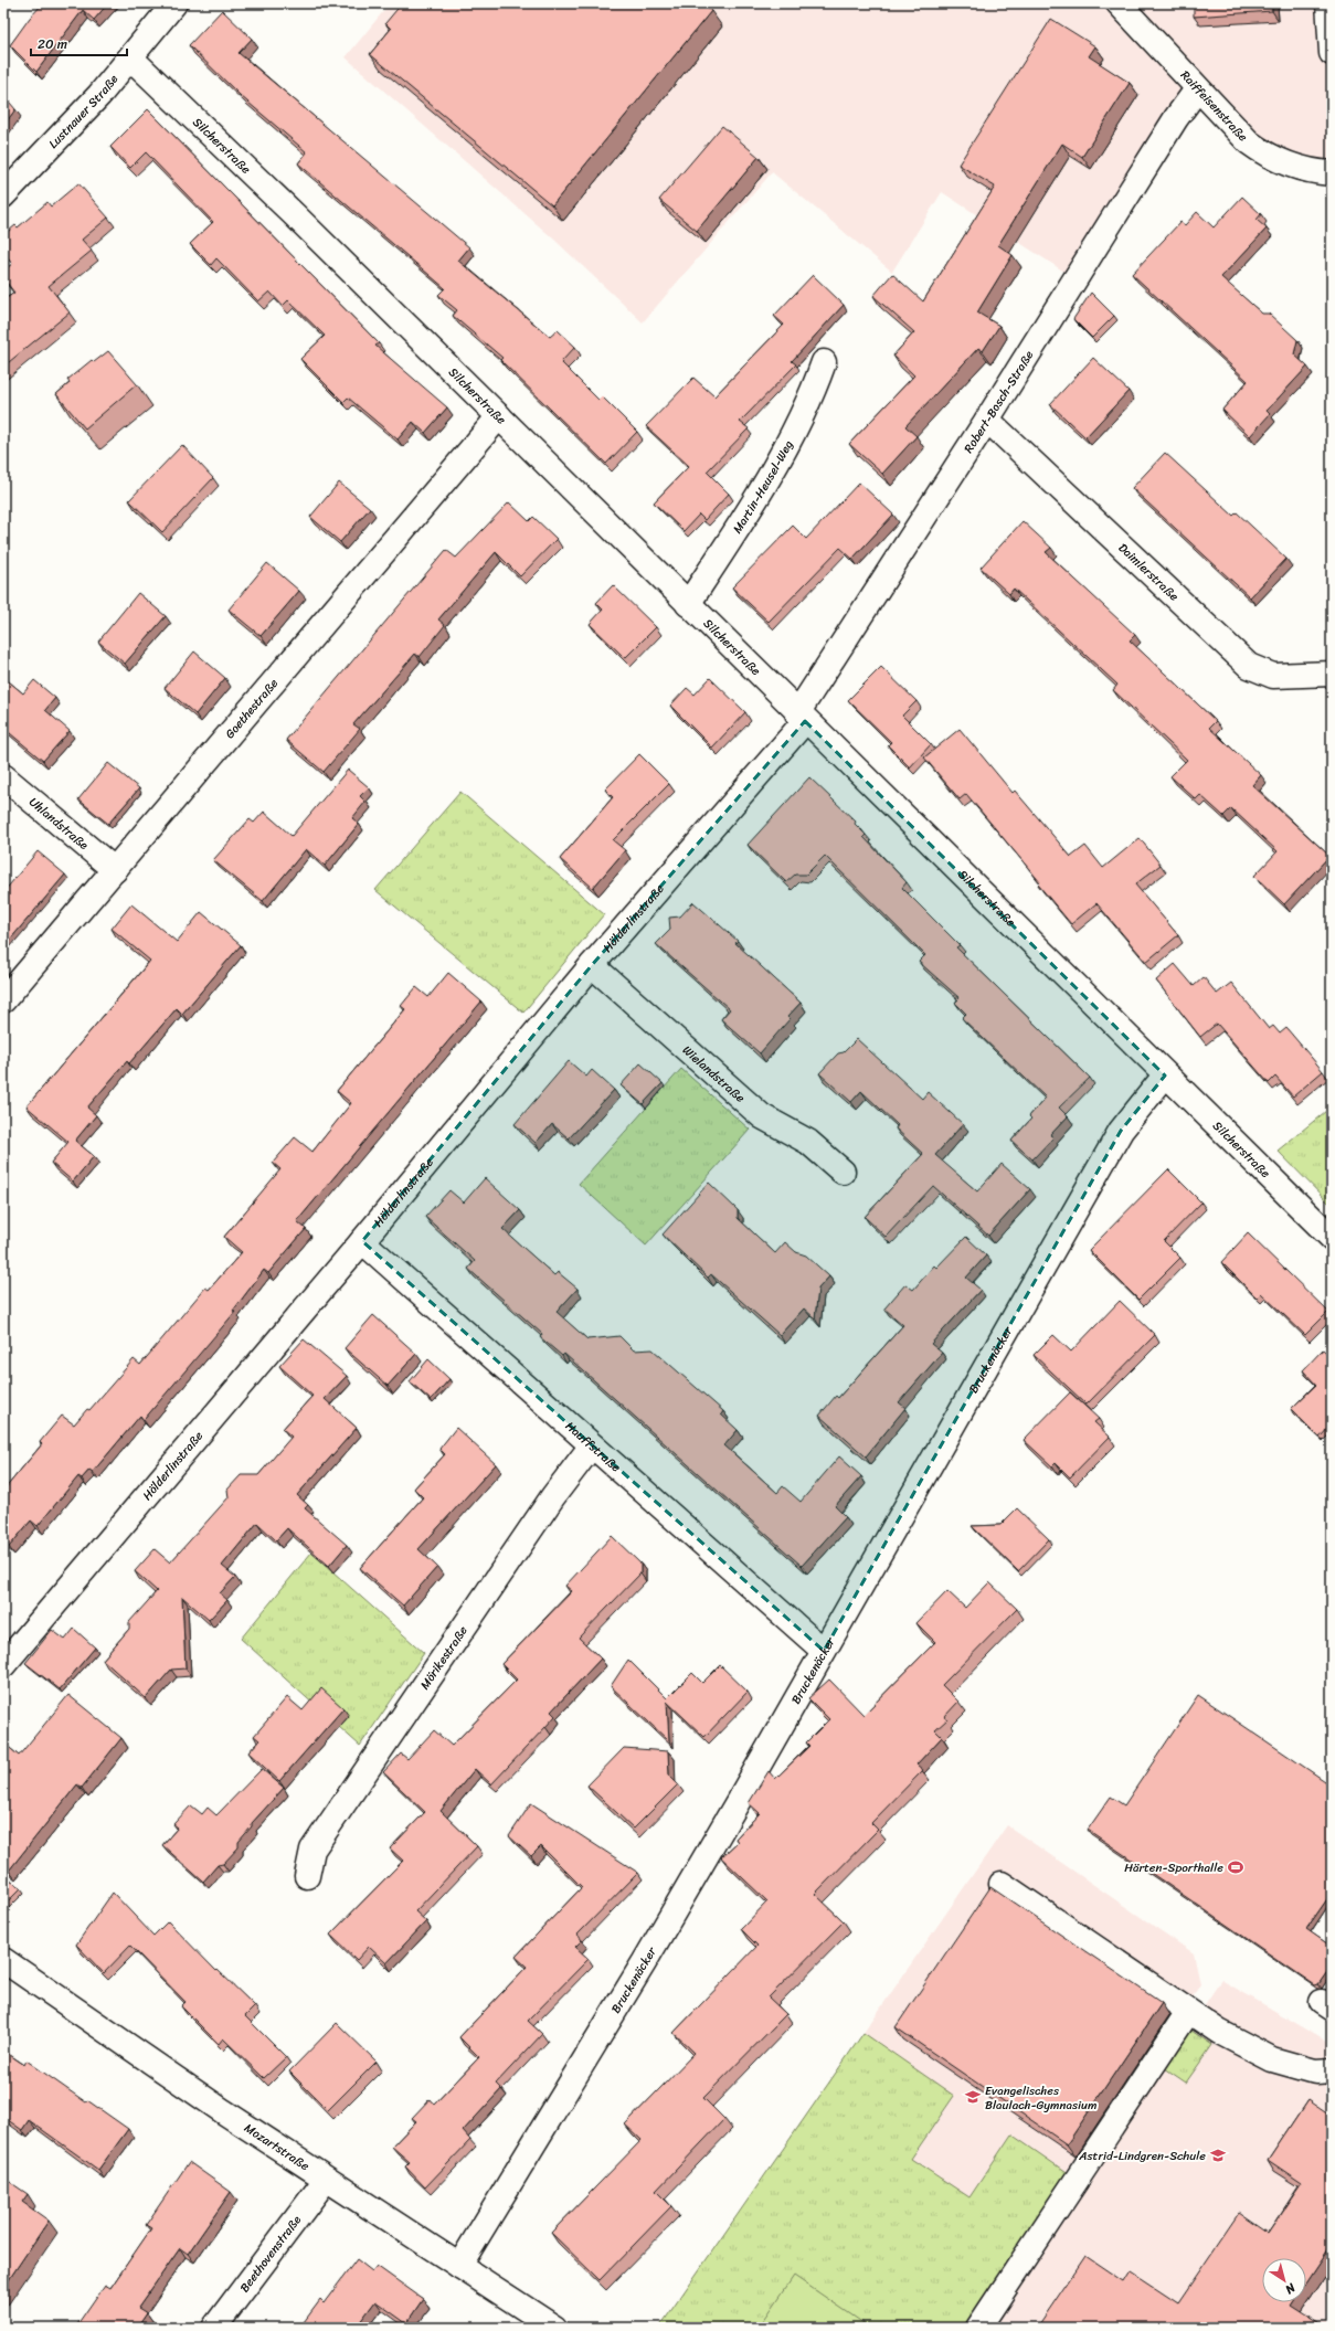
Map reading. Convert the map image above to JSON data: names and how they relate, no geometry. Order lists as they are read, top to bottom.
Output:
{
  "streets": {
    "street": [
      "Raiffeisenstraße",
      "Lustnauer Straße",
      "Silcherstraße",
      "Robert-Bosch-Straße",
      "Martin-Heusel-Weg",
      "Daimlerstraße",
      "Goethestraße",
      "Uhlandstraße",
      "Hölderlinstraße",
      "Wielandstraße",
      "Bruckenäcker",
      "Hauffstraße",
      "Mörikestraße",
      "Mozartstraße",
      "Beethovenstraße"
    ]
  },
  "crossings": [
    ["Raiffeisenstraße", "Robert-Bosch-Straße"],
    ["Lustnauer Straße", "Silcherstraße"],
    ["Silcherstraße", "Robert-Bosch-Straße"],
    ["Silcherstraße", "Martin-Heusel-Weg"],
    ["Silcherstraße", "Goethestraße"],
    ["Silcherstraße", "Hölderlinstraße"],
    ["Silcherstraße", "Bruckenäcker"],
    ["Robert-Bosch-Straße", "Daimlerstraße"],
    ["Robert-Bosch-Straße", "Hölderlinstraße"],
    ["Goethestraße", "Uhlandstraße"],
    ["Hölderlinstraße", "Wielandstraße"],
    ["Hölderlinstraße", "Hauffstraße"],
    ["Bruckenäcker", "Hauffstraße"],
    ["Bruckenäcker", "Mozartstraße"],
    ["Hauffstraße", "Mörikestraße"],
    ["Mozartstraße", "Beethovenstraße"]
  ],
  "places": {
    "sports": ["Härten-Sporthalle"],
    "school or university": ["Evangelisches Blaulach-Gymnasium", "Astrid-Lindgren-Schule"]
  },
  "scale_bar": "20 m",
  "north": "bottom right"
}
